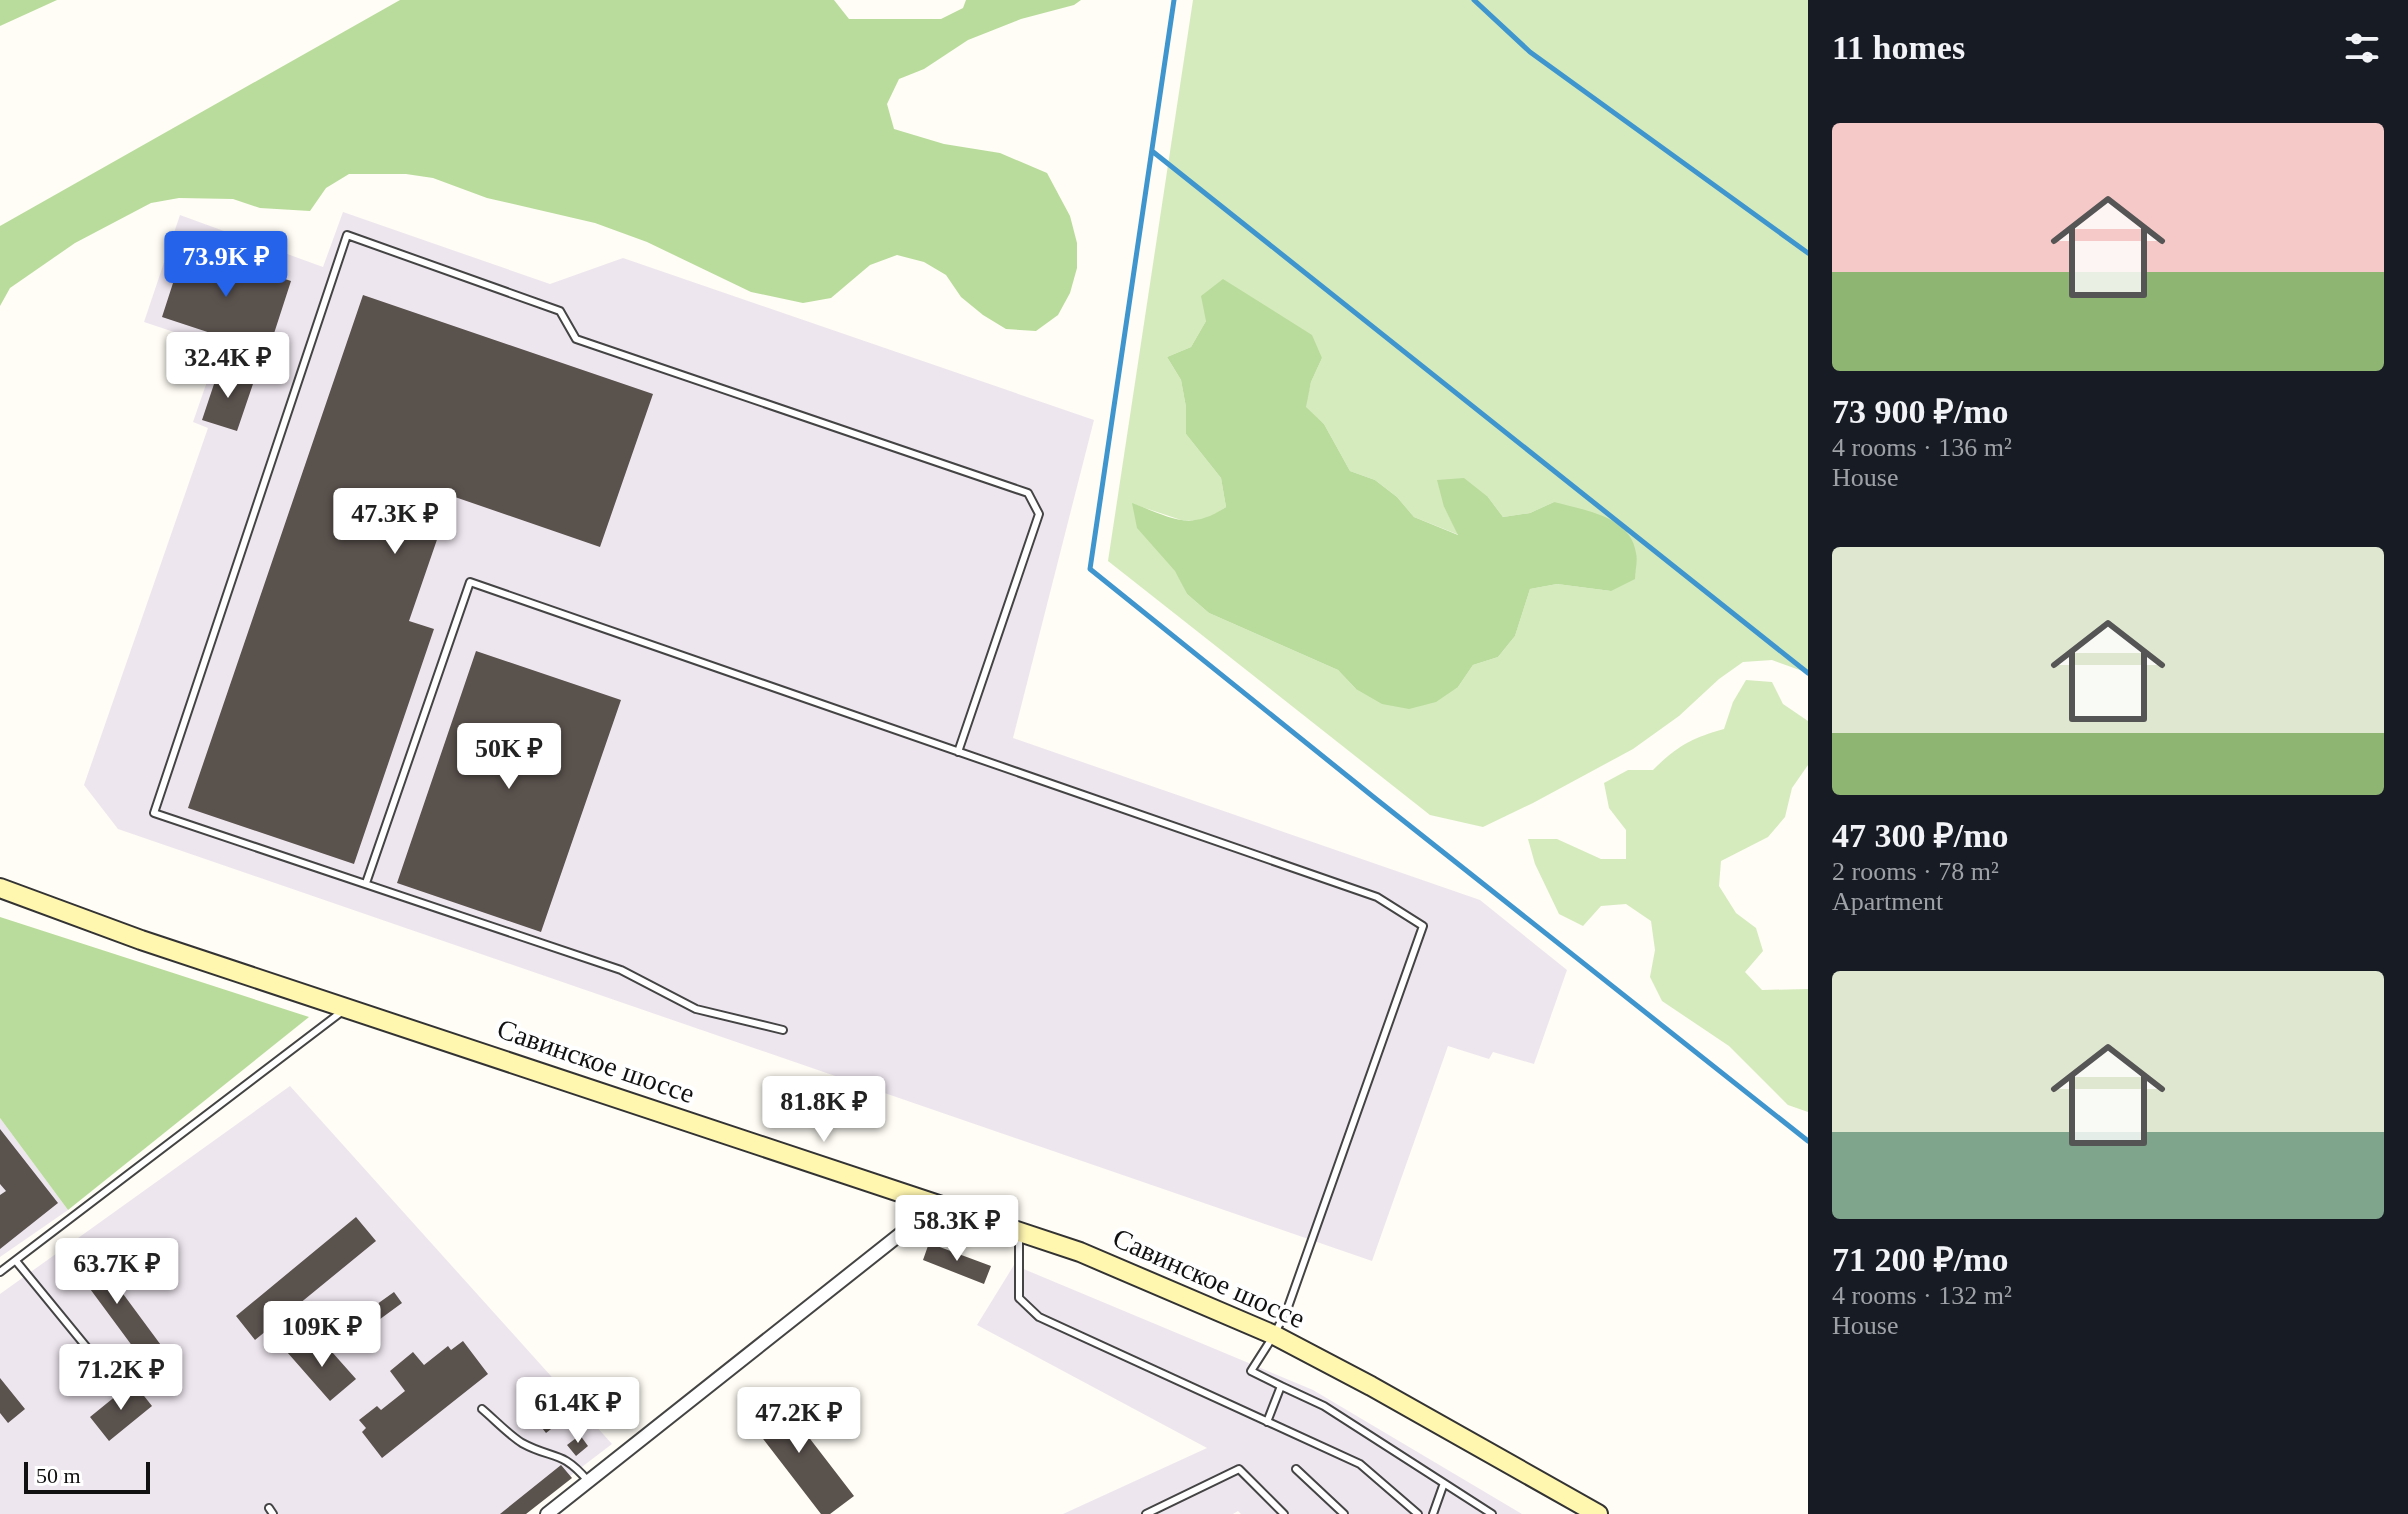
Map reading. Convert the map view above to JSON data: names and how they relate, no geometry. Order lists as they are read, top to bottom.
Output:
{
  "streets": {
    "street": ["Савинское шоссе"]
  },
  "scale_bar": "50 m",
  "page": {
    "heading": "11 homes",
    "list": [
      {
        "name": "73 900 ₽/mo",
        "note": "4 rooms · 136 m² · House"
      },
      {
        "name": "47 300 ₽/mo",
        "note": "2 rooms · 78 m² · Apartment"
      },
      {
        "name": "71 200 ₽/mo",
        "note": "4 rooms · 132 m² · House"
      }
    ],
    "price": [
      "73.9K ₽",
      "32.4K ₽",
      "47.3K ₽",
      "50K ₽",
      "81.8K ₽",
      "58.3K ₽",
      "63.7K ₽",
      "109K ₽",
      "71.2K ₽",
      "61.4K ₽",
      "47.2K ₽"
    ],
    "scale": "50 m"
  }
}
